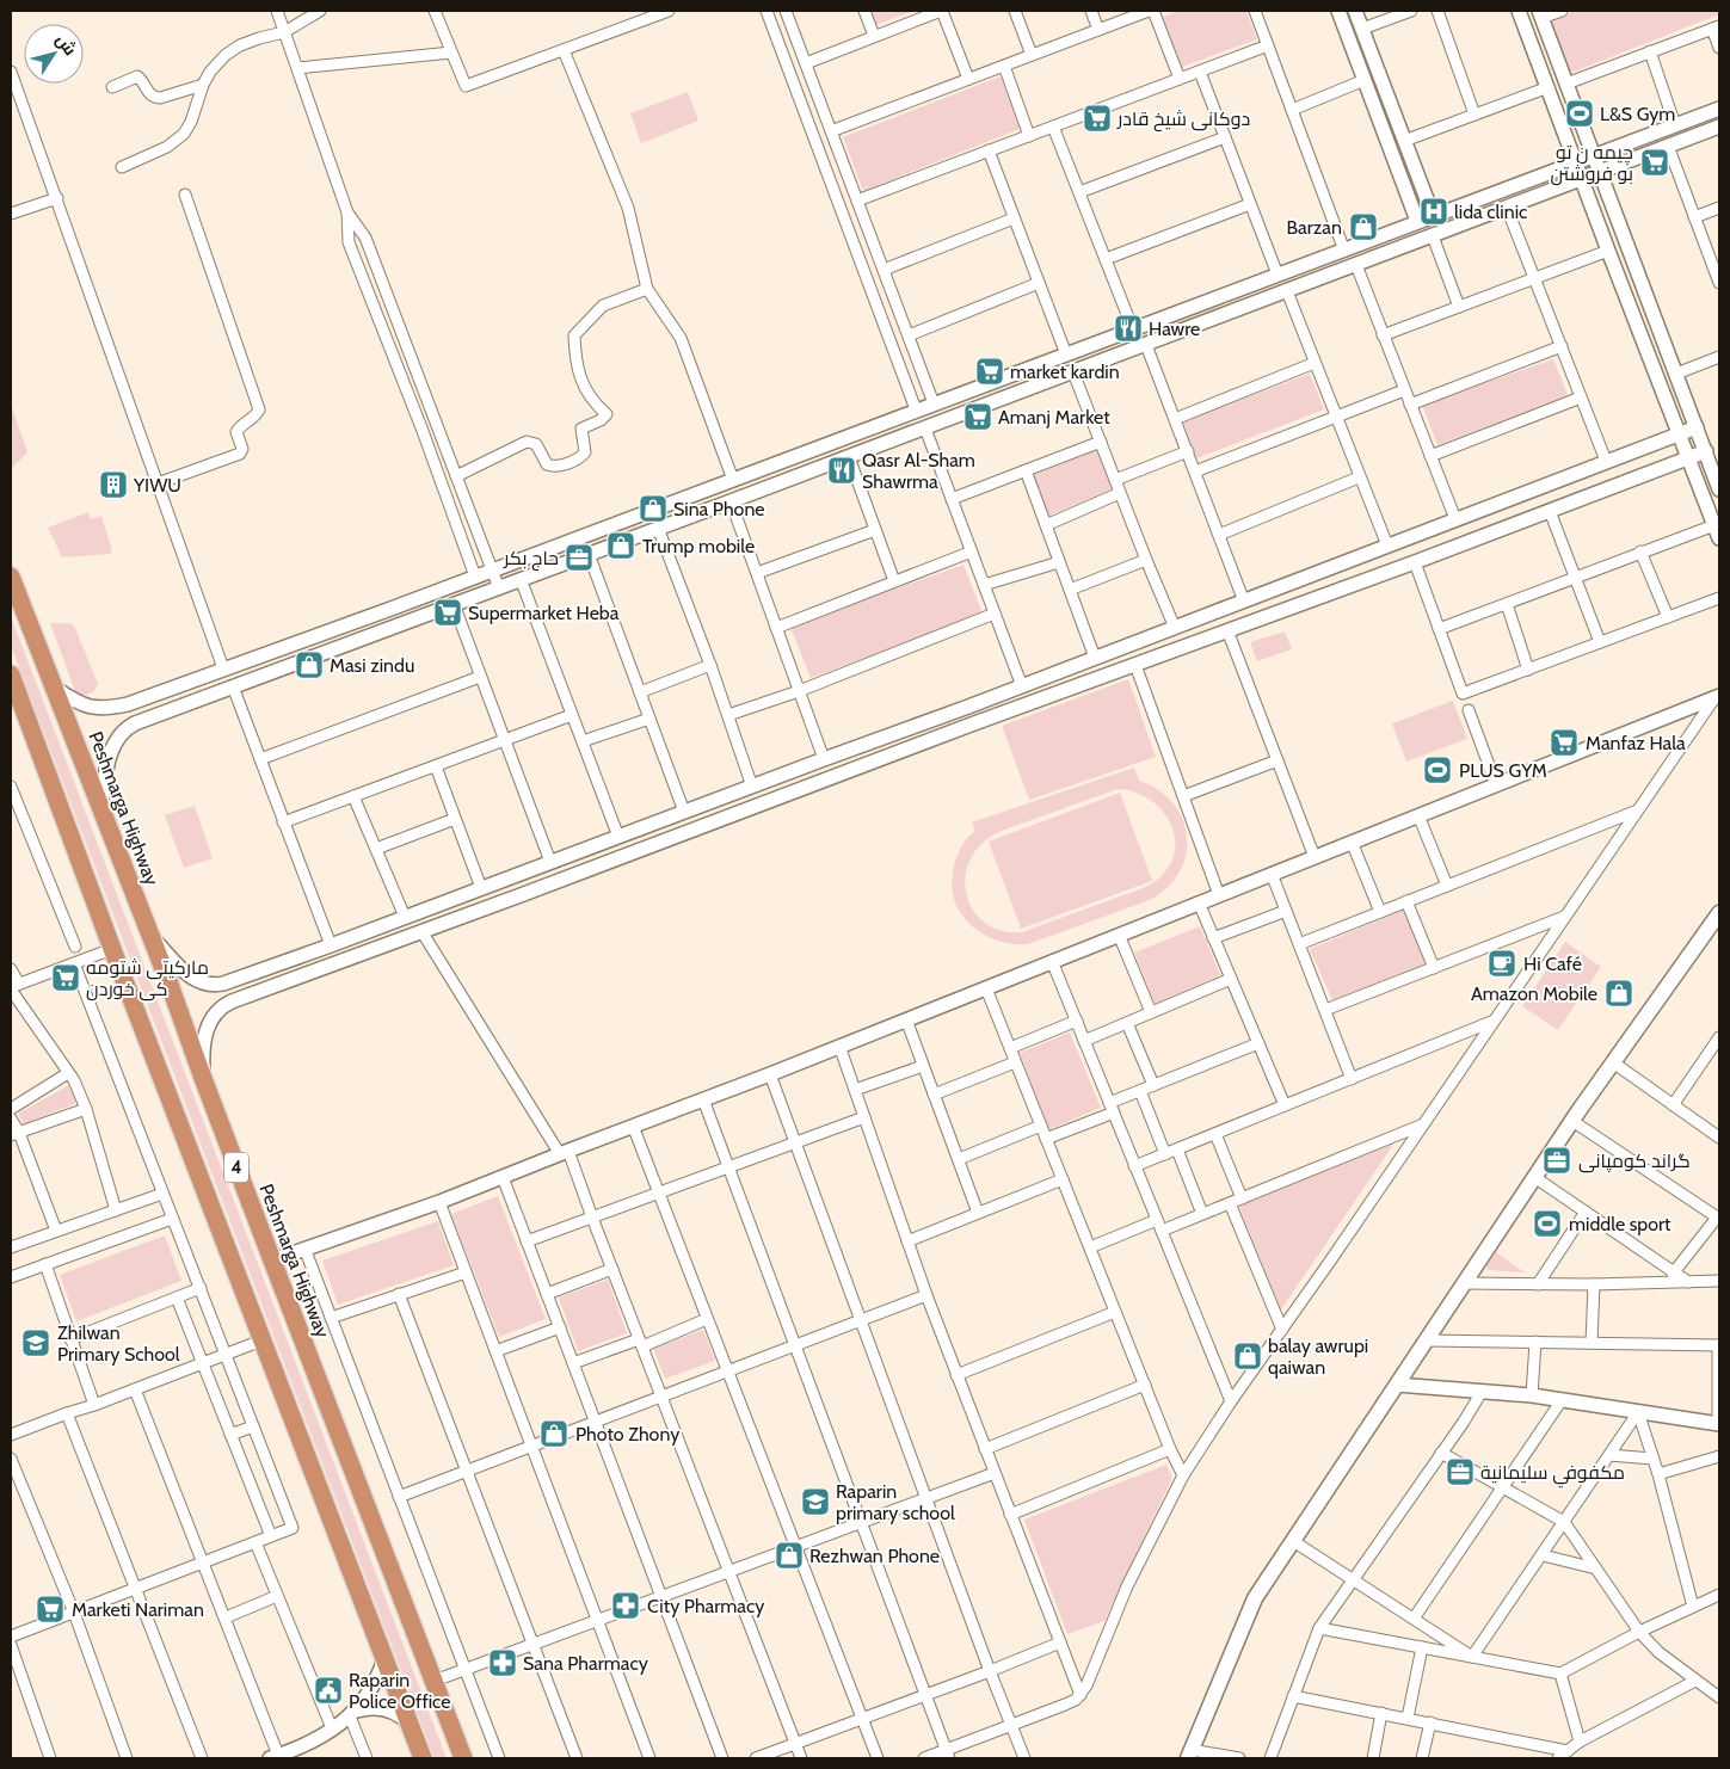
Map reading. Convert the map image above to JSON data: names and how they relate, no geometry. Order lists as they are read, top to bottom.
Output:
{
  "streets": {
    "highway": ["Peshmarga Highway", "4"]
  },
  "places": {
    "sports": ["L&S Gym", "PLUS GYM", "middle sport"],
    "supermarket": [
      "دوکانی شیخ قادر",
      "چیمه ن تو بو فروشتن",
      "market kardin",
      "Amanj Market",
      "Supermarket Heba",
      "Manfaz Hala",
      "مارکیتی شتومه کی خوردن",
      "Marketi Nariman"
    ],
    "hospital": ["lida clinic"],
    "shop": [
      "Barzan",
      "Sina Phone",
      "Trump mobile",
      "Masi zindu",
      "Amazon Mobile",
      "balay awrupi qaiwan",
      "Photo Zhony",
      "Rezhwan Phone"
    ],
    "restaurant": ["Hawre", "Qasr Al-Sham Shawrma"],
    "building": ["YIWU"],
    "office": ["حاج بكر", "گراند كومپانى", "مكفوفي سليمانية"],
    "cafe": ["Hi Café"],
    "school or university": ["Zhilwan Primary School", "Raparin primary school"],
    "pharmacy": ["City Pharmacy", "Sana Pharmacy"],
    "public building": ["Raparin Police Office"]
  },
  "north": "top right"
}
